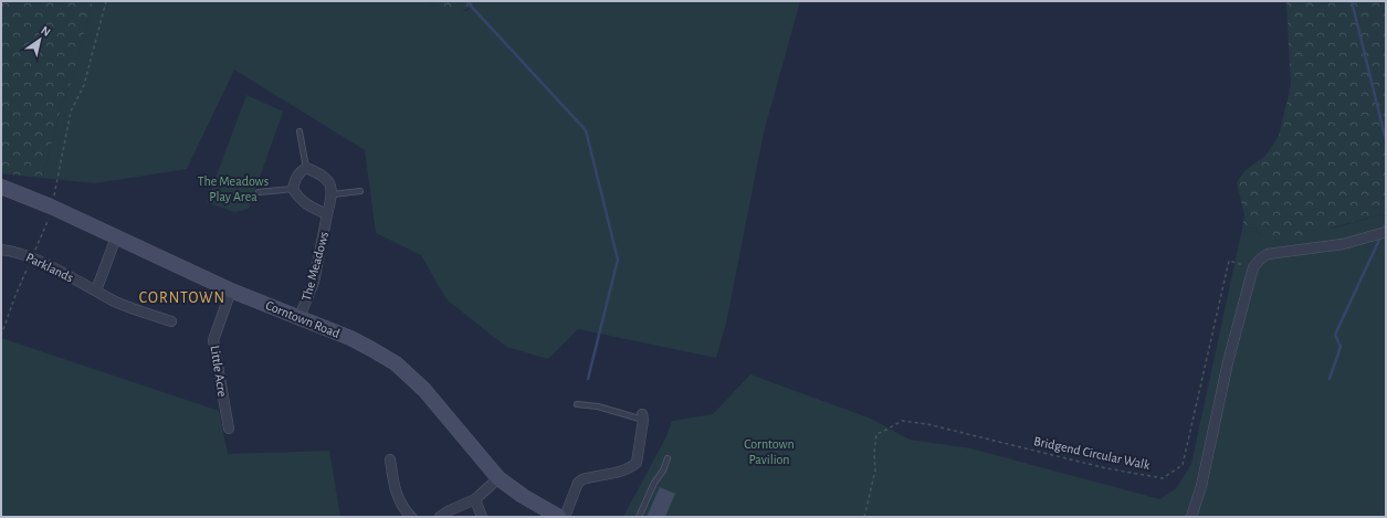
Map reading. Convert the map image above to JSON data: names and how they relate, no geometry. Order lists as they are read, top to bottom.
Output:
{
  "streets": {
    "main road": ["Corntown Road"],
    "street": ["The Meadows", "Parklands", "Little Acre"],
    "path": ["Bridgend Circular Walk"]
  },
  "crossings": [
    ["The Meadows", "Corntown Road"],
    ["Corntown Road", "Little Acre"]
  ],
  "districts": ["CORNTOWN"],
  "parks": ["The Meadows Play Area", "Corntown Pavilion"],
  "north": "top right"
}
